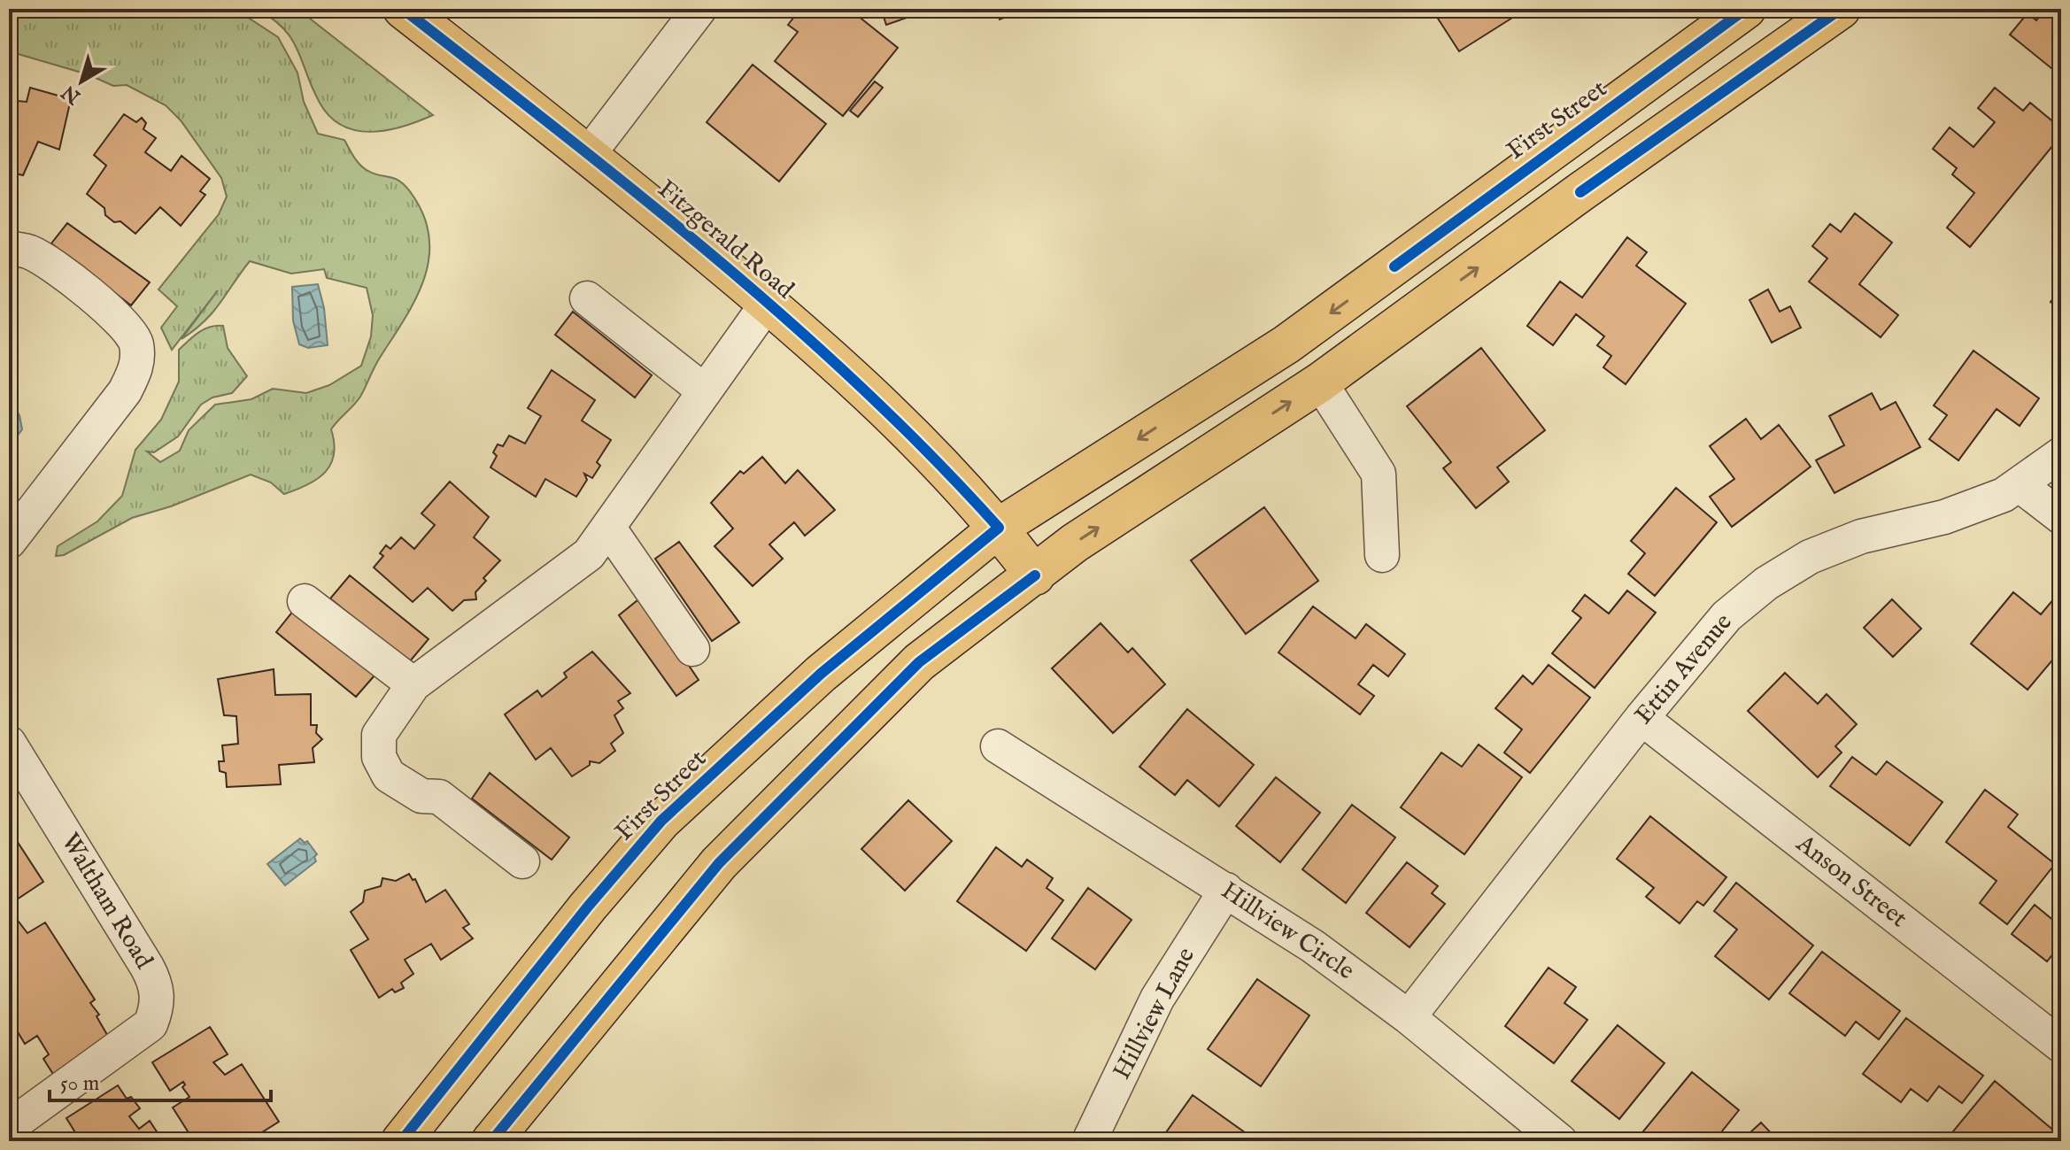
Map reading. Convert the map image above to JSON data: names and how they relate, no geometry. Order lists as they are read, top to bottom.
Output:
{
  "streets": {
    "main road": ["First Street", "Fitzgerald Road"],
    "street": [
      "Ettin Avenue",
      "Anson Street",
      "Waltham Road",
      "Hillview Circle",
      "Hillview Lane"
    ]
  },
  "crossings": [
    ["First Street", "Fitzgerald Road"],
    ["Ettin Avenue", "Anson Street"],
    ["Ettin Avenue", "Hillview Circle"],
    ["Hillview Circle", "Hillview Lane"]
  ],
  "scale_bar": "50 m",
  "north": "bottom left"
}
